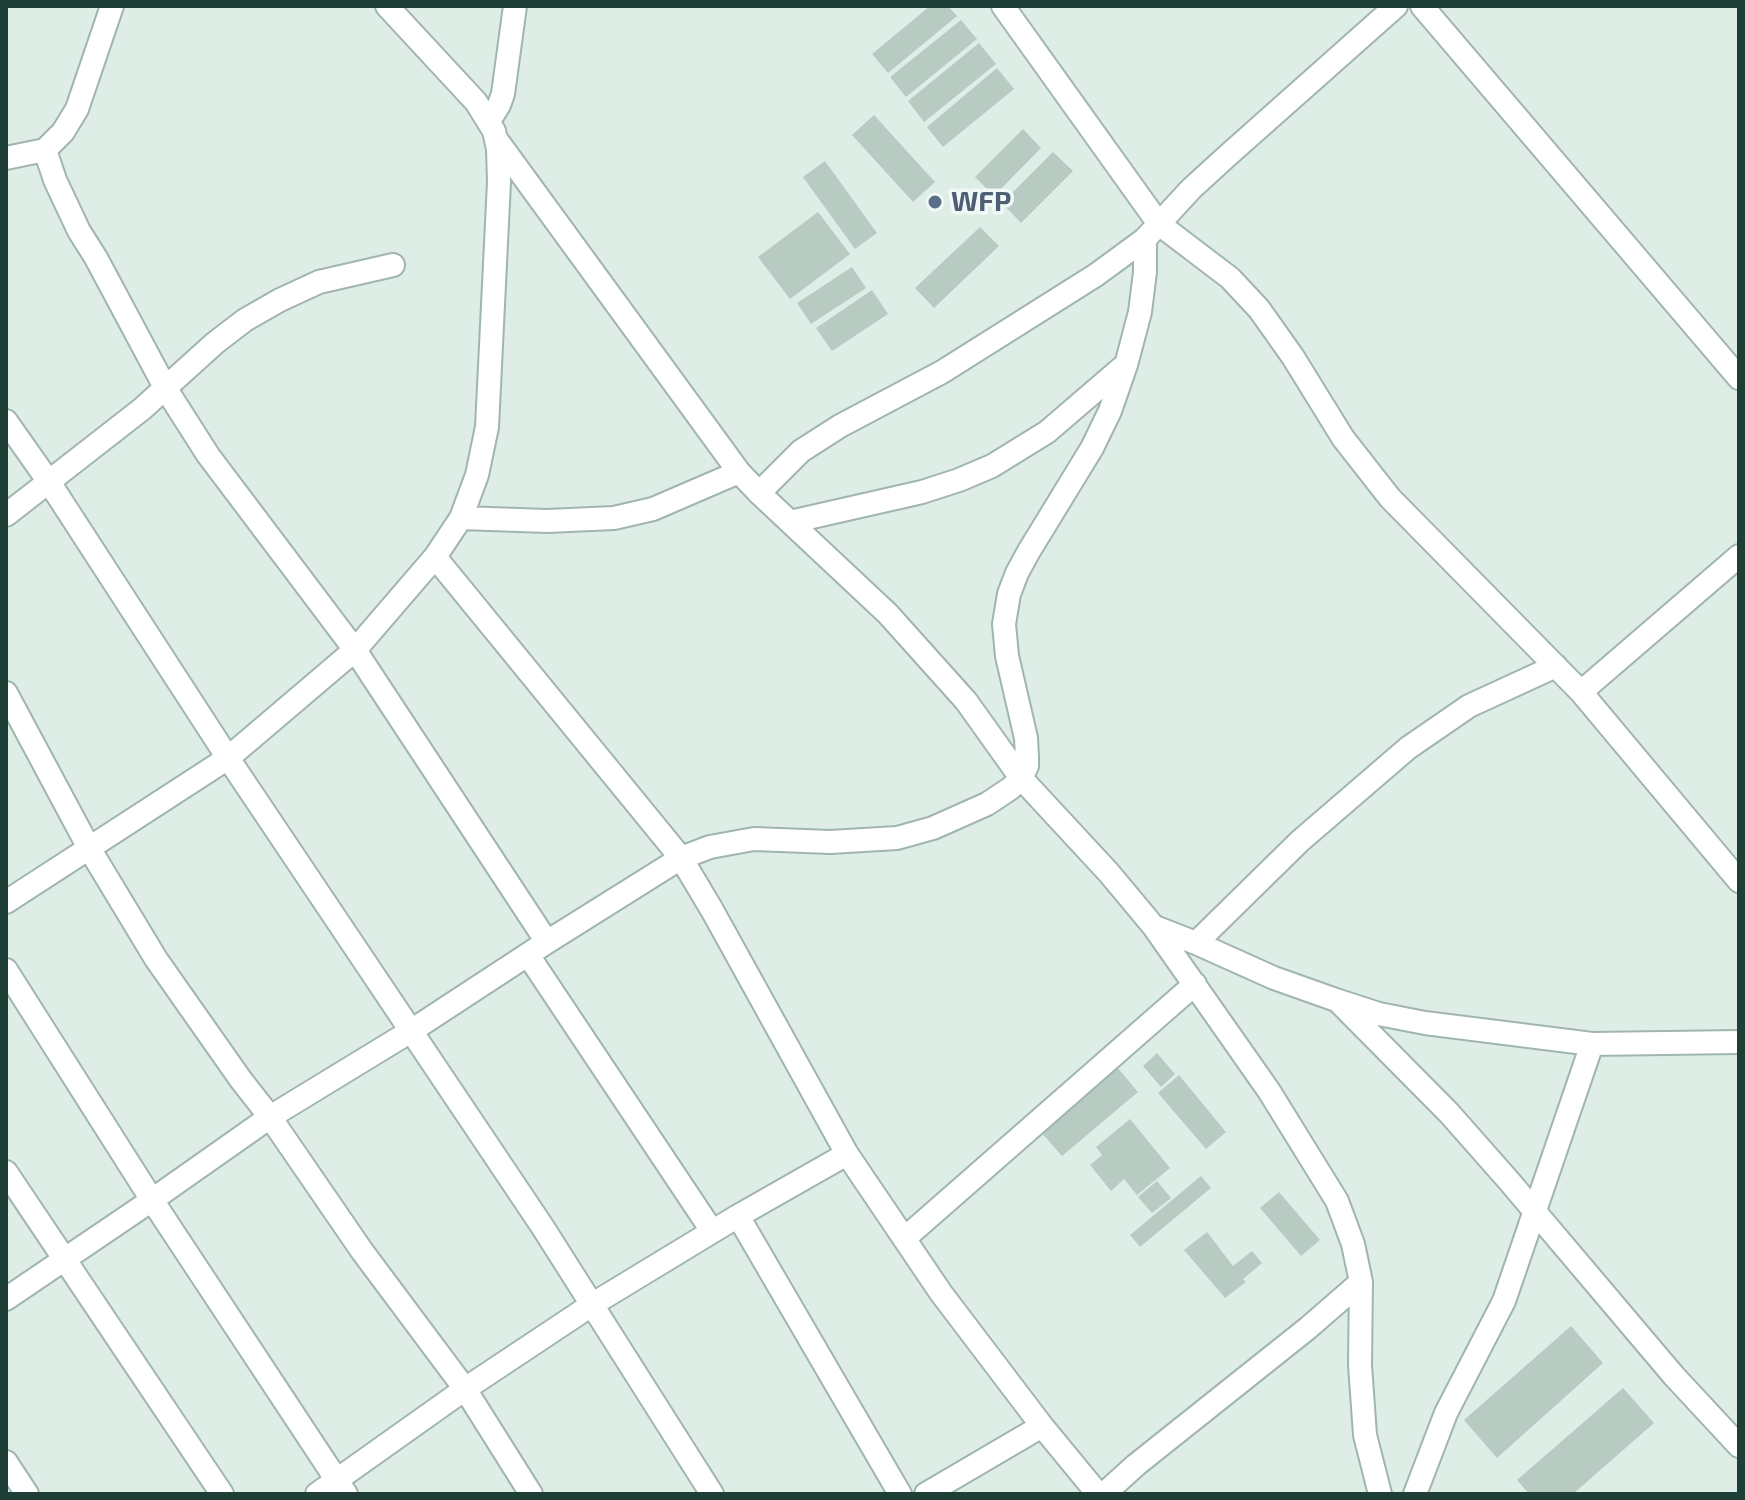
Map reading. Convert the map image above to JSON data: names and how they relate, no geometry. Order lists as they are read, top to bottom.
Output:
{
  "places": ["WFP"]
}
